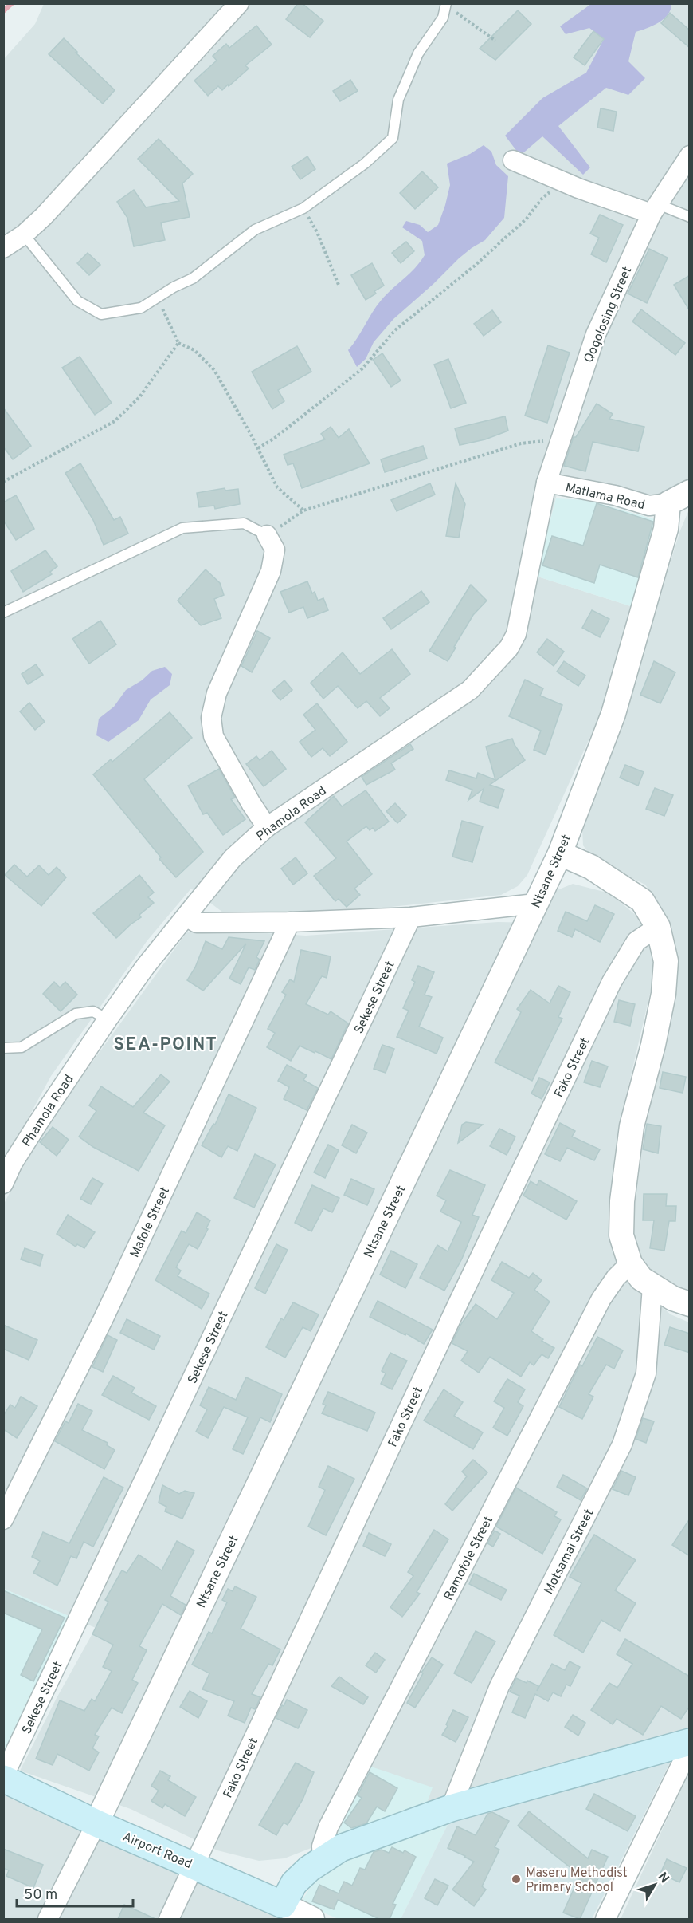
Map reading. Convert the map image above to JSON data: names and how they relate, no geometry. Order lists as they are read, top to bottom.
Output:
{
  "streets": {
    "main road": ["Airport Road"],
    "street": [
      "Qoqolosing Street",
      "Matlama Road",
      "Phamola Road",
      "Ntsane Street",
      "Sekese Street",
      "Fako Street",
      "Mafole Street",
      "Motsamai Street",
      "Ramofole Street"
    ]
  },
  "crossings": [
    ["Qoqolosing Street", "Matlama Road"],
    ["Qoqolosing Street", "Phamola Road"],
    ["Matlama Road", "Phamola Road"],
    ["Matlama Road", "Ntsane Street"],
    ["Ntsane Street", "Airport Road"],
    ["Sekese Street", "Airport Road"],
    ["Fako Street", "Airport Road"]
  ],
  "districts": ["SEA-POINT"],
  "places": ["Maseru Methodist Primary School"],
  "scale_bar": "50 m",
  "north": "top right"
}
